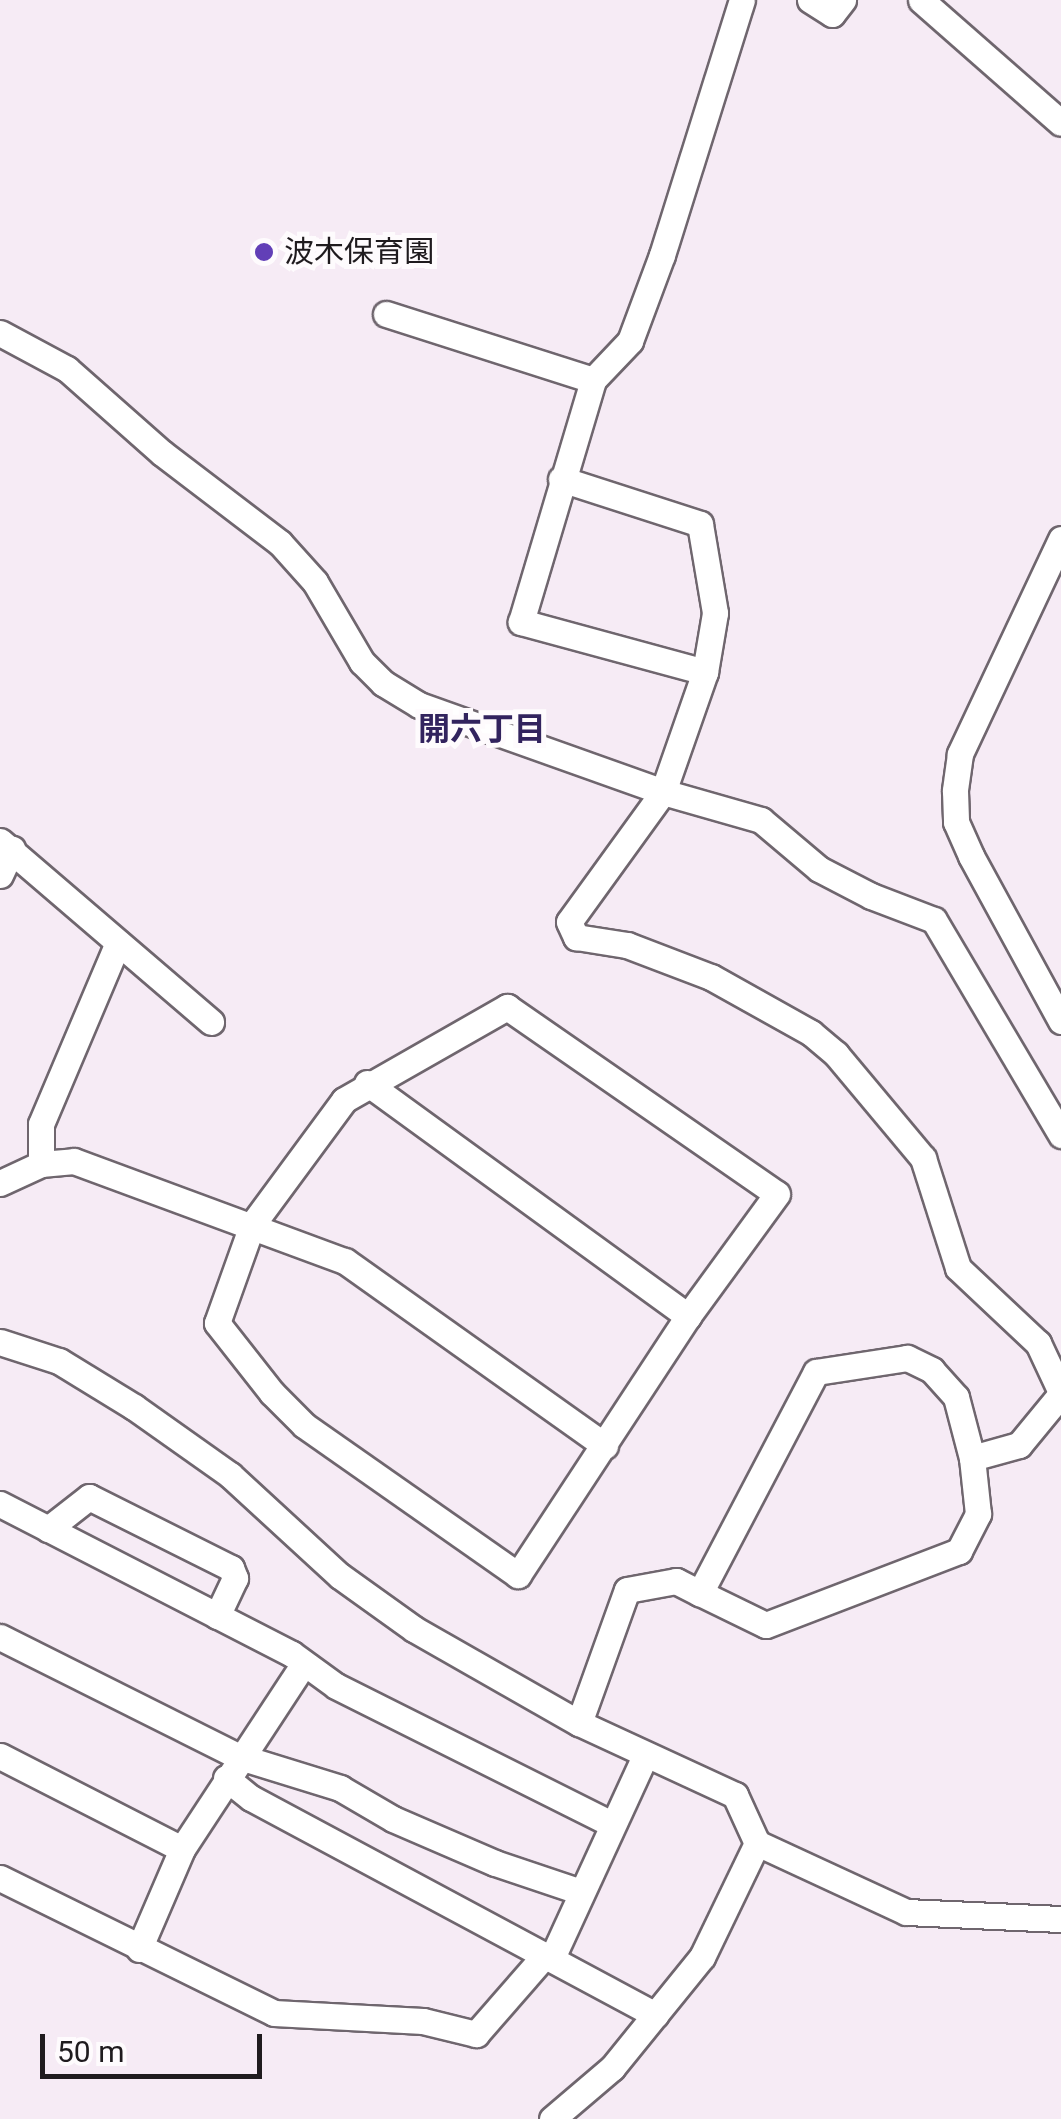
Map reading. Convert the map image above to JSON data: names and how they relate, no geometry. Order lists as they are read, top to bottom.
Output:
{
  "districts": ["開六丁目"],
  "places": ["波木保育園"],
  "scale_bar": "50 m"
}
